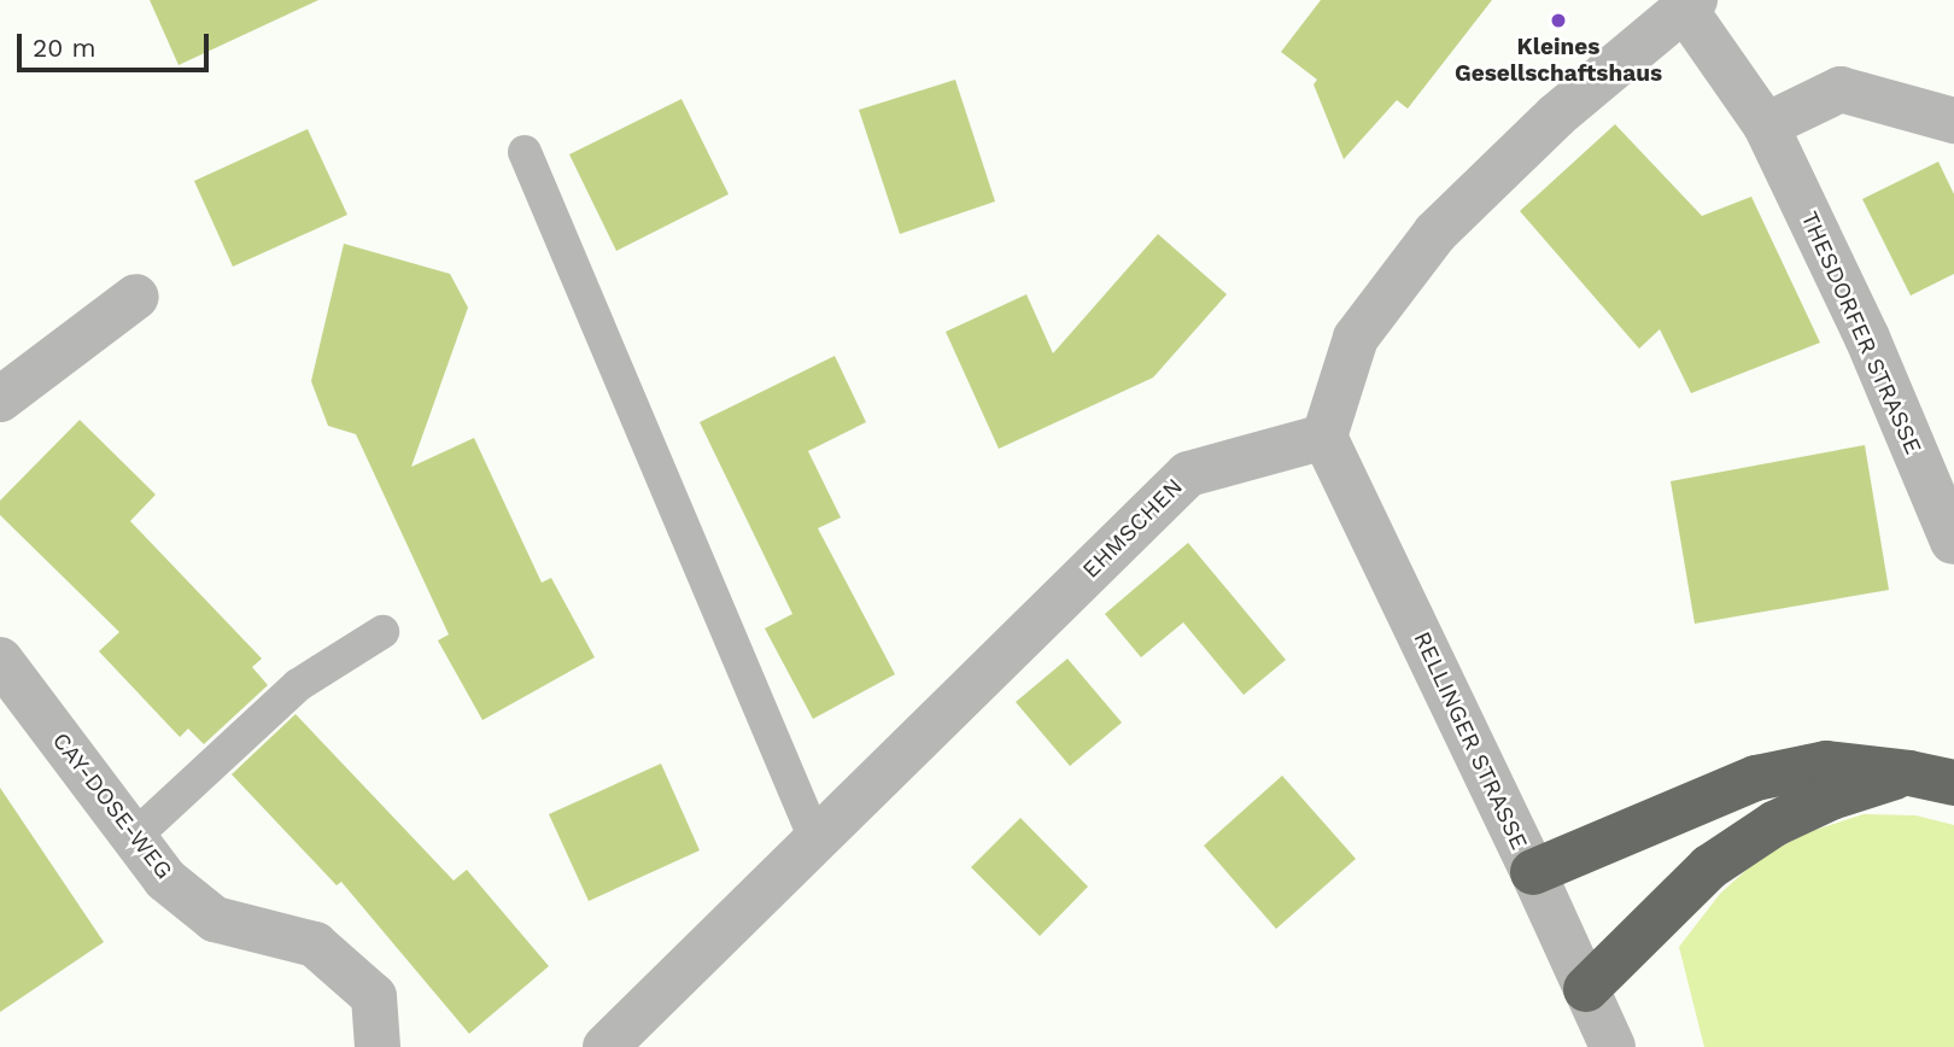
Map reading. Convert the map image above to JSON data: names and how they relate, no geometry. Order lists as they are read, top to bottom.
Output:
{
  "streets": {
    "street": [
      "THESDORFER STRASSE",
      "EHMSCHEN",
      "RELLINGER STRASSE",
      "CAY-DOSE-WEG"
    ]
  },
  "crossings": [
    ["EHMSCHEN", "RELLINGER STRASSE"]
  ],
  "places": ["Kleines Gesellschaftshaus"],
  "scale_bar": "20 m"
}
